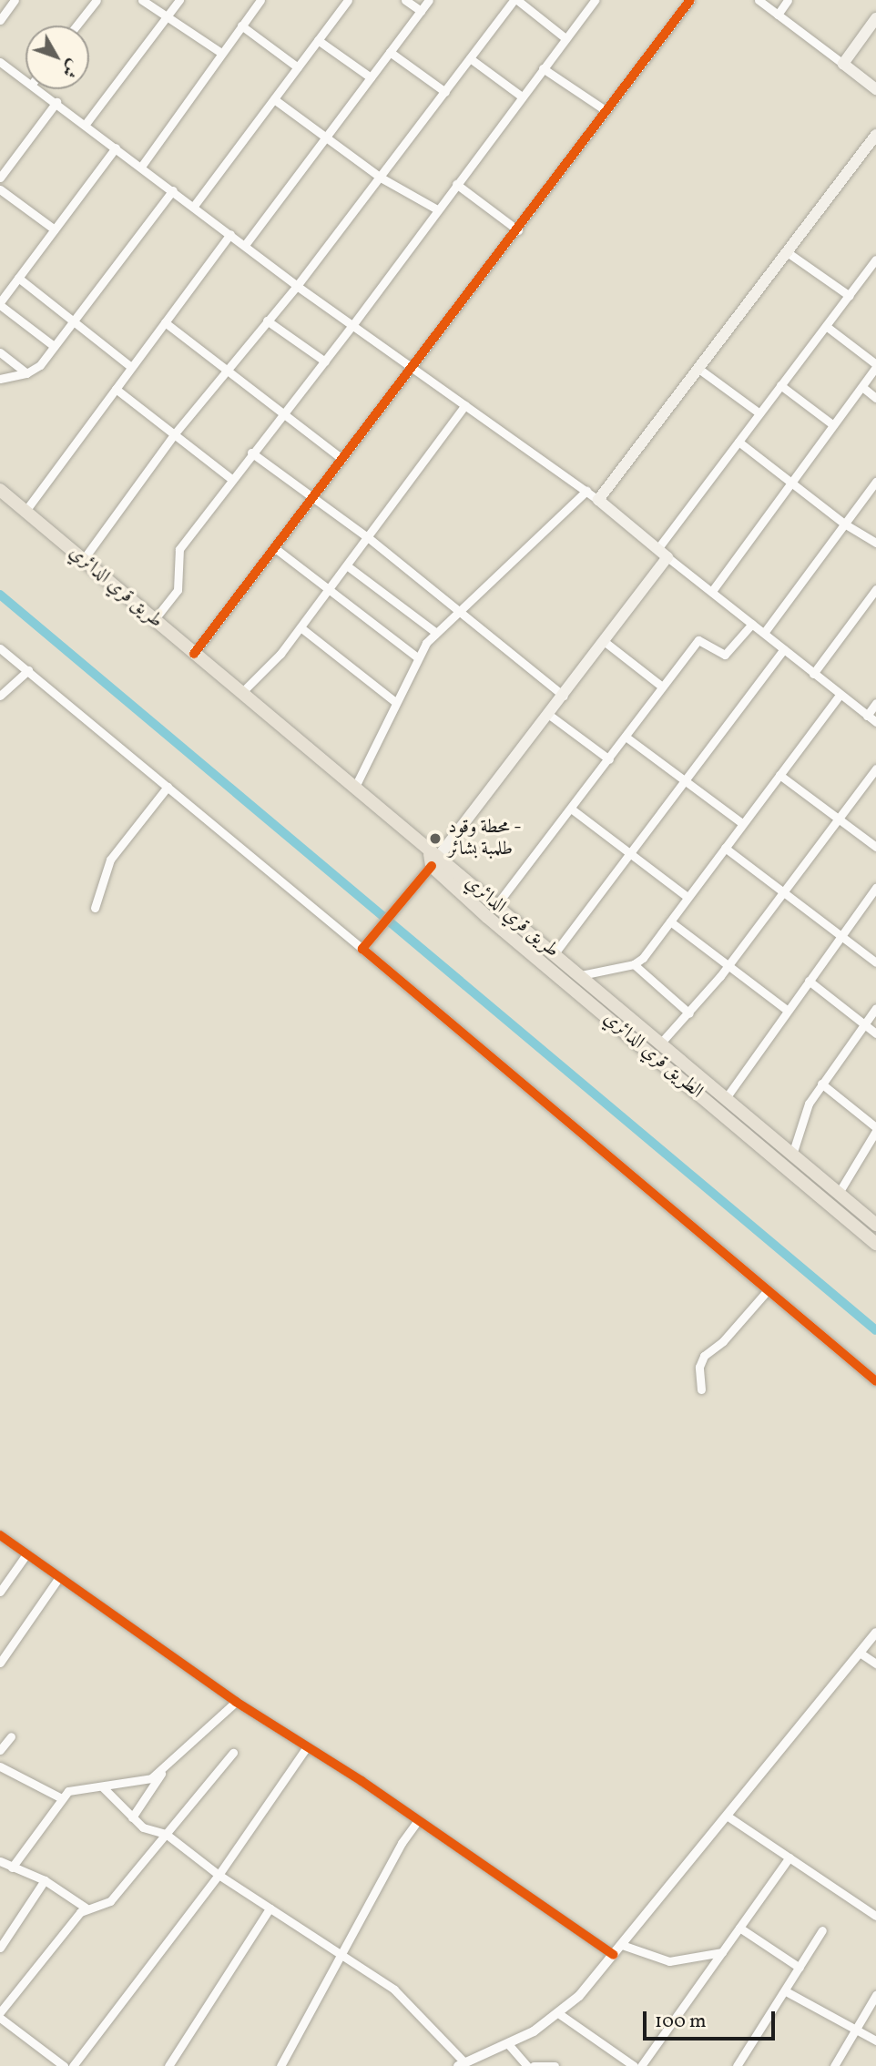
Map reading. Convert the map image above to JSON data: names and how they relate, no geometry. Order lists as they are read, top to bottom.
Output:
{
  "streets": {
    "highway": ["طريق قري الدائري", "الطريق قري الدائري"]
  },
  "crossings": [
    ["طريق قري الدائري", "الطريق قري الدائري"]
  ],
  "places": ["محطة وقود - طلمبة بشائر"],
  "scale_bar": "100 m",
  "north": "bottom right"
}
